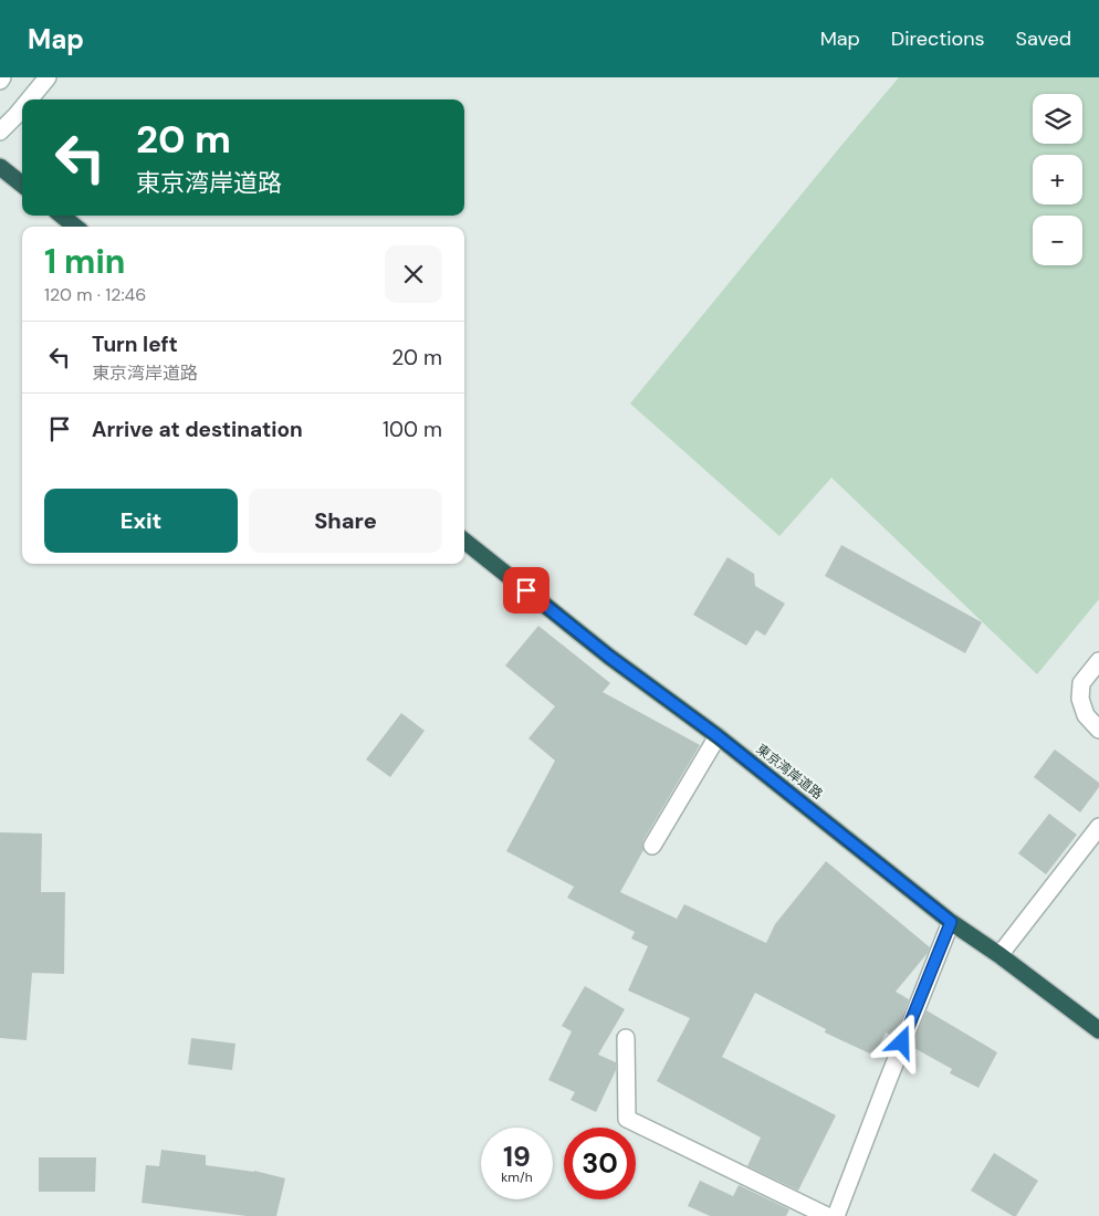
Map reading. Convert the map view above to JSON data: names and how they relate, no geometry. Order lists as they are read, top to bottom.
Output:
{
  "streets": {
    "highway": ["東京湾岸道路"]
  },
  "page": {
    "header": "Map",
    "nav": ["Map", "Directions", "Saved"],
    "map_buttons": ["+", "−"],
    "turn": ["20 m", "東京湾岸道路"],
    "heading": ["1 min", "120 m · 12:46"],
    "list": [
      {
        "name": "Turn left",
        "note": "東京湾岸道路",
        "value": "20 m"
      },
      {
        "name": "Arrive at destination",
        "value": "100 m"
      }
    ],
    "buttons": ["Exit", "Share"],
    "speed": "19 km/h",
    "limit": "30"
  }
}
